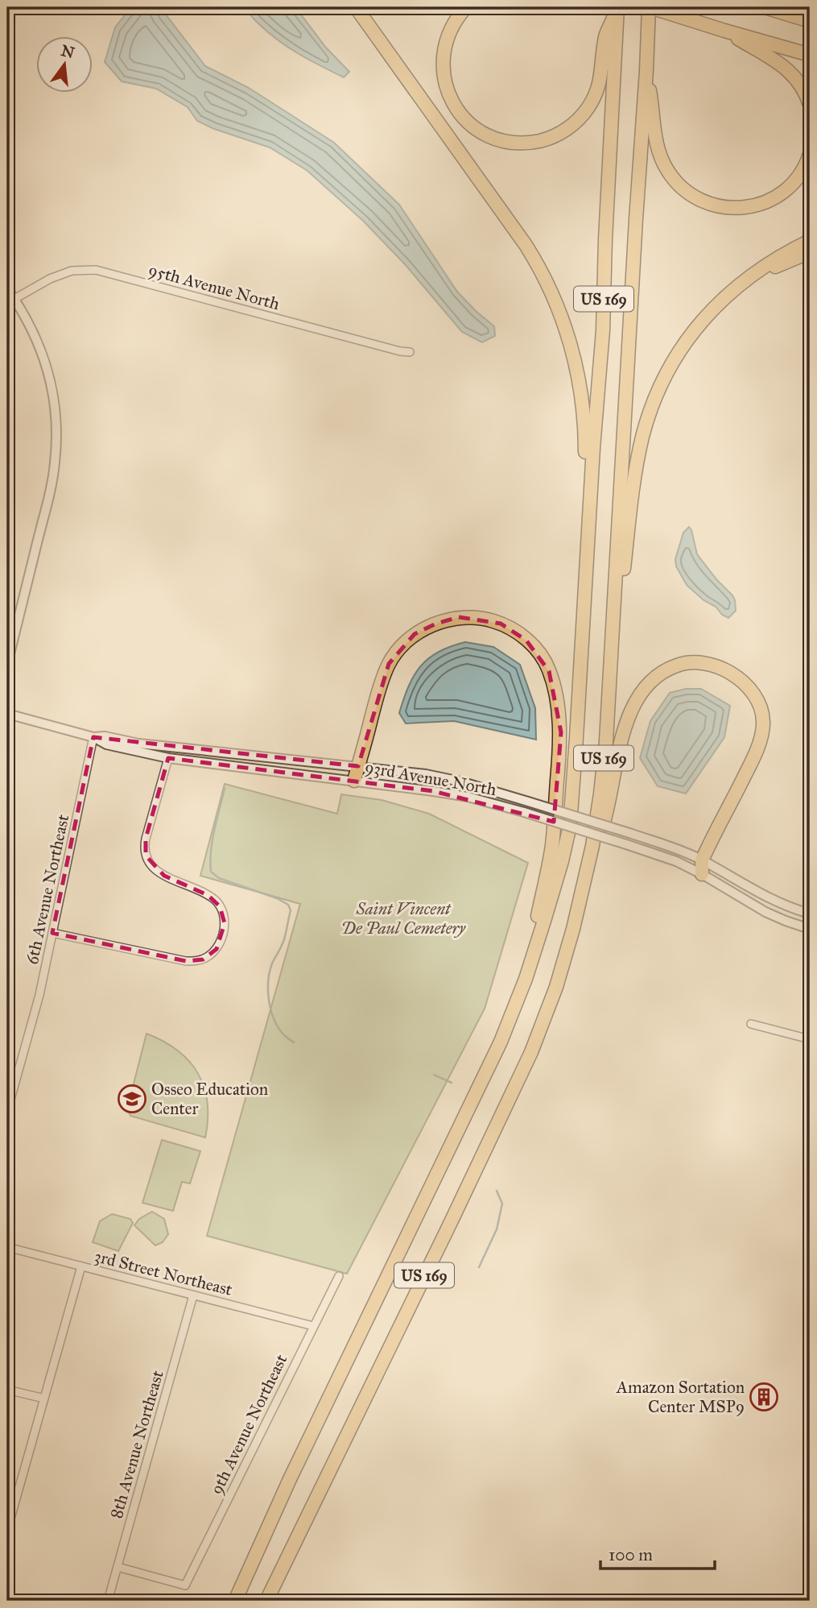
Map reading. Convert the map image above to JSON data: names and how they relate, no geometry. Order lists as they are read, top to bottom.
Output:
{
  "streets": {
    "highway": ["US 169"],
    "street": [
      "95th Avenue North",
      "93rd Avenue North",
      "6th Avenue Northeast",
      "3rd Street Northeast",
      "9th Avenue Northeast",
      "8th Avenue Northeast"
    ]
  },
  "crossings": [
    ["93rd Avenue North", "6th Avenue Northeast"],
    ["3rd Street Northeast", "9th Avenue Northeast"],
    ["3rd Street Northeast", "8th Avenue Northeast"],
    ["9th Avenue Northeast", "8th Avenue Northeast"]
  ],
  "parks": ["Saint Vincent De Paul Cemetery"],
  "places": {
    "school or university": ["Osseo Education Center"],
    "building": ["Amazon Sortation Center MSP9"]
  },
  "scale_bar": "100 m",
  "north": "top"
}
